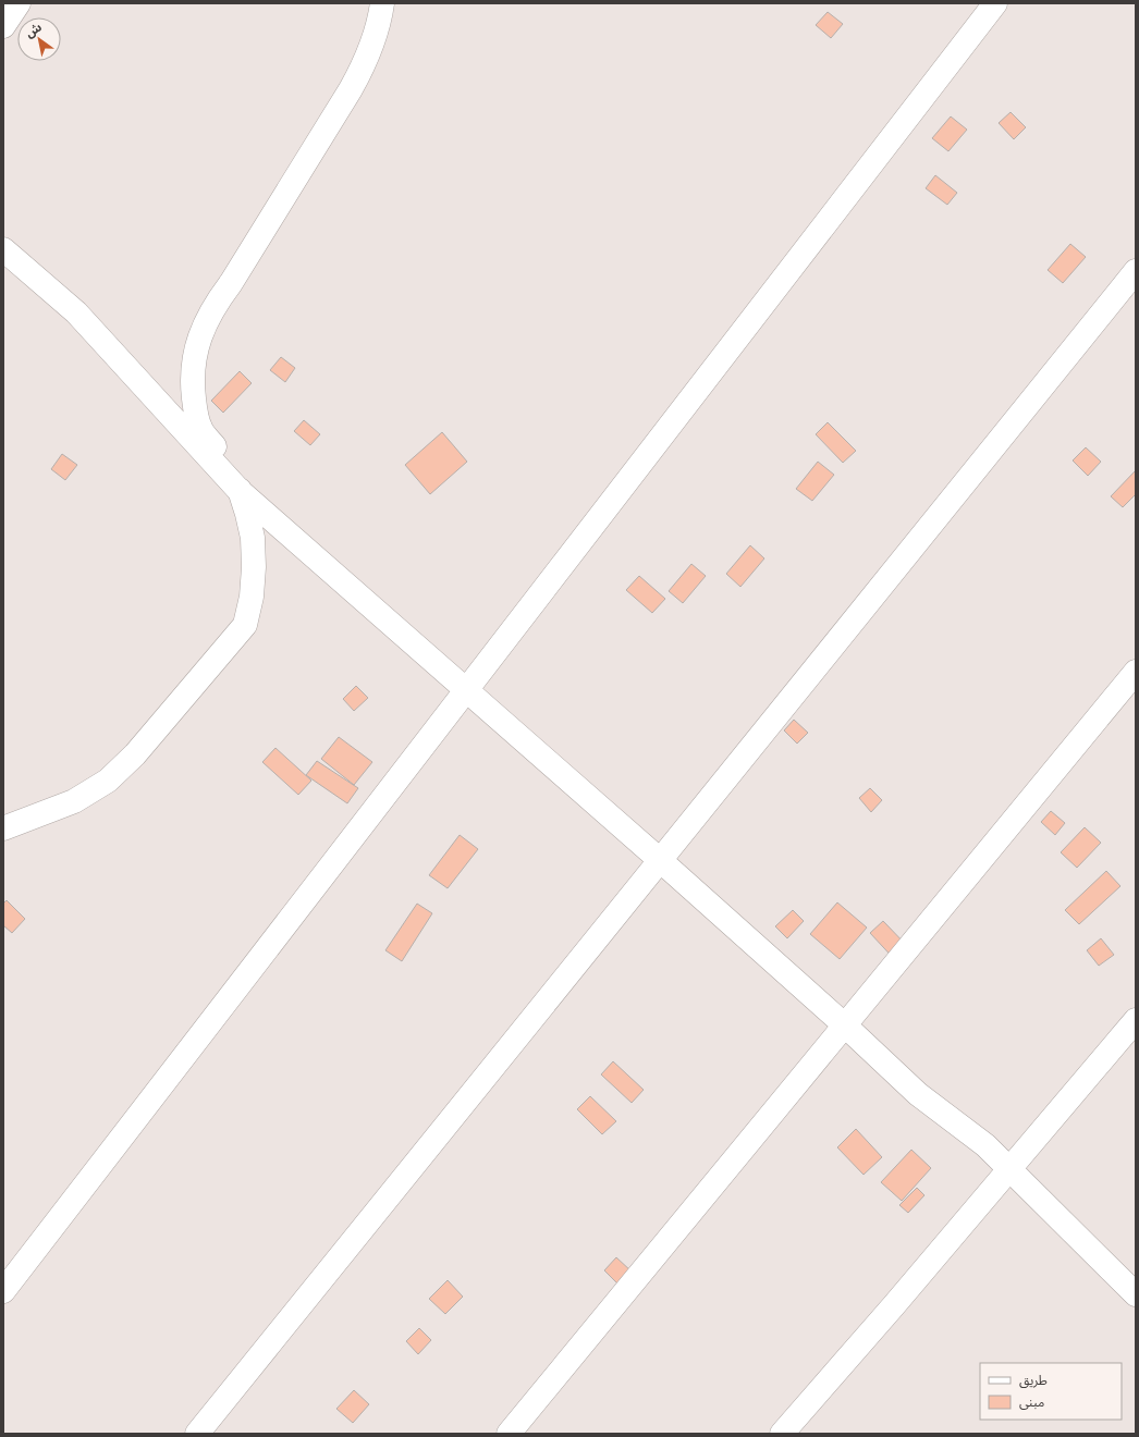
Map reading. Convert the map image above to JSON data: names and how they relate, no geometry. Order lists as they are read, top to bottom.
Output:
{
  "legend": ["طريق", "مبنى"],
  "north": "top left"
}
